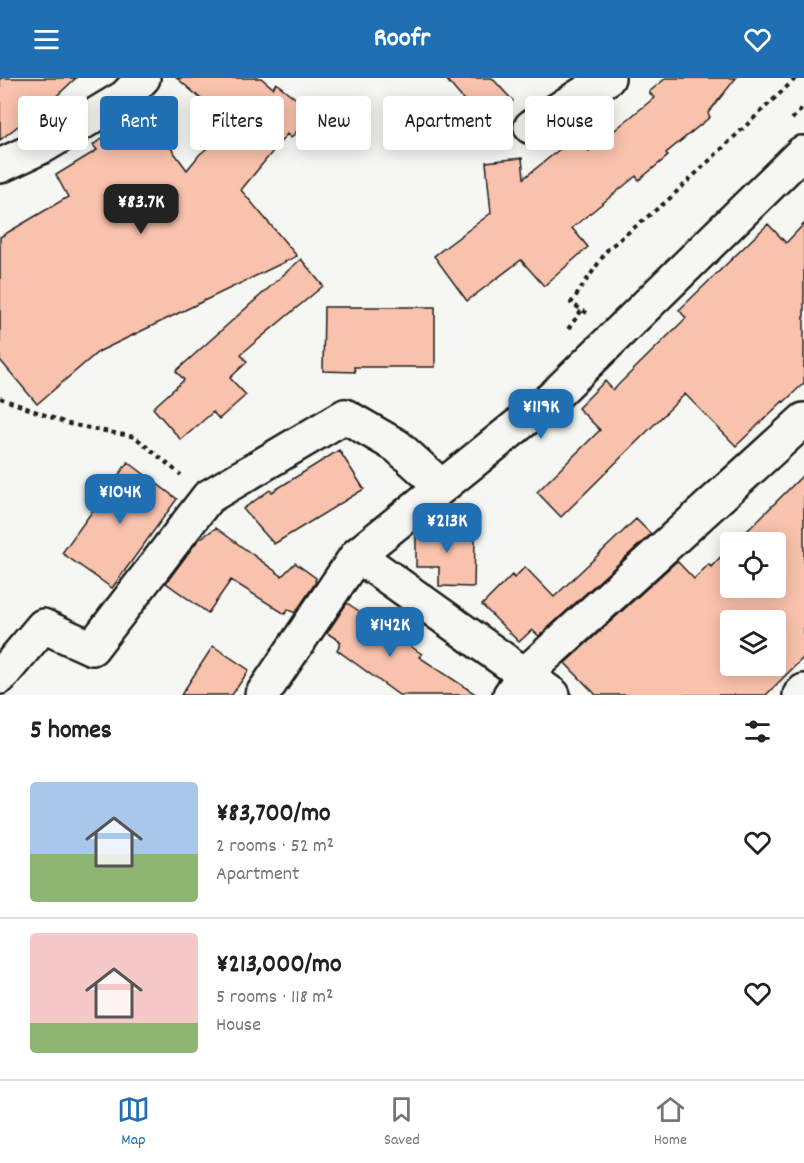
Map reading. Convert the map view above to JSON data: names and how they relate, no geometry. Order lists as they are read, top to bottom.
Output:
{
  "page": {
    "header": "Roofr",
    "chip": [
      "Buy",
      "Rent",
      "Filters",
      "New",
      "Apartment",
      "House"
    ],
    "price": [
      "¥83.7K",
      "¥119K",
      "¥104K",
      "¥213K",
      "¥142K"
    ],
    "heading": "5 homes",
    "list": [
      {
        "name": "¥83,700/mo",
        "note": "2 rooms · 52 m² · Apartment"
      },
      {
        "name": "¥213,000/mo",
        "note": "5 rooms · 118 m² · House"
      }
    ],
    "tabs": ["Map", "Saved", "Home"]
  }
}
